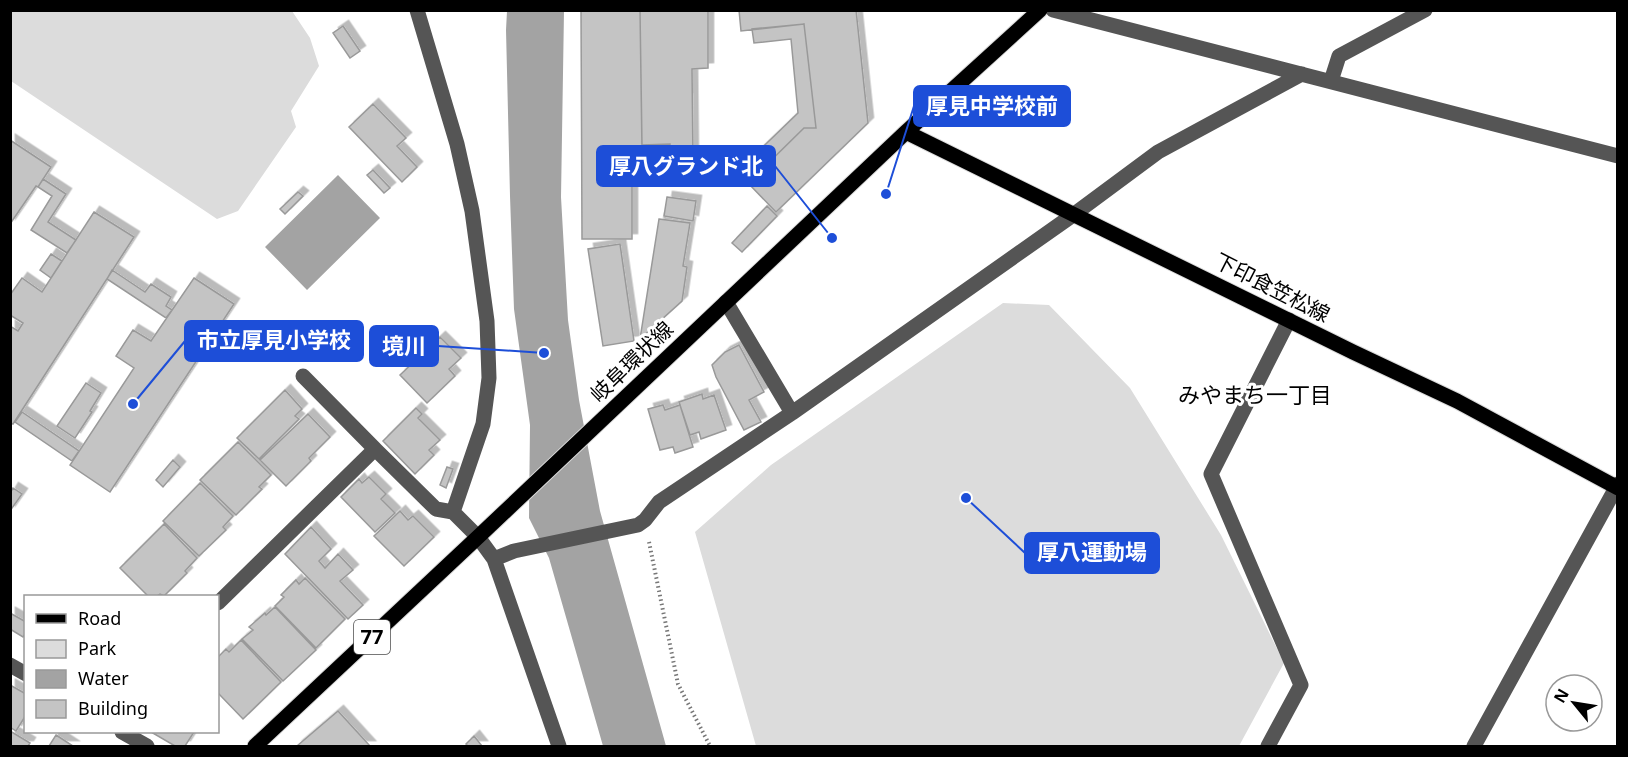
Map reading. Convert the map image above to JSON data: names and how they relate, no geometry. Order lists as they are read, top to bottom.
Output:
{
  "streets": {
    "main road": ["下印食笠松線", "岐阜環状線", "77"]
  },
  "crossings": [
    ["下印食笠松線", "岐阜環状線"]
  ],
  "districts": ["みやまち一丁目"],
  "places": [
    "厚見中学校前",
    "厚八グランド北",
    "境川",
    "市立厚見小学校",
    "厚八運動場"
  ],
  "legend": [
    "Road",
    "Park",
    "Water",
    "Building"
  ],
  "north": "top left"
}
